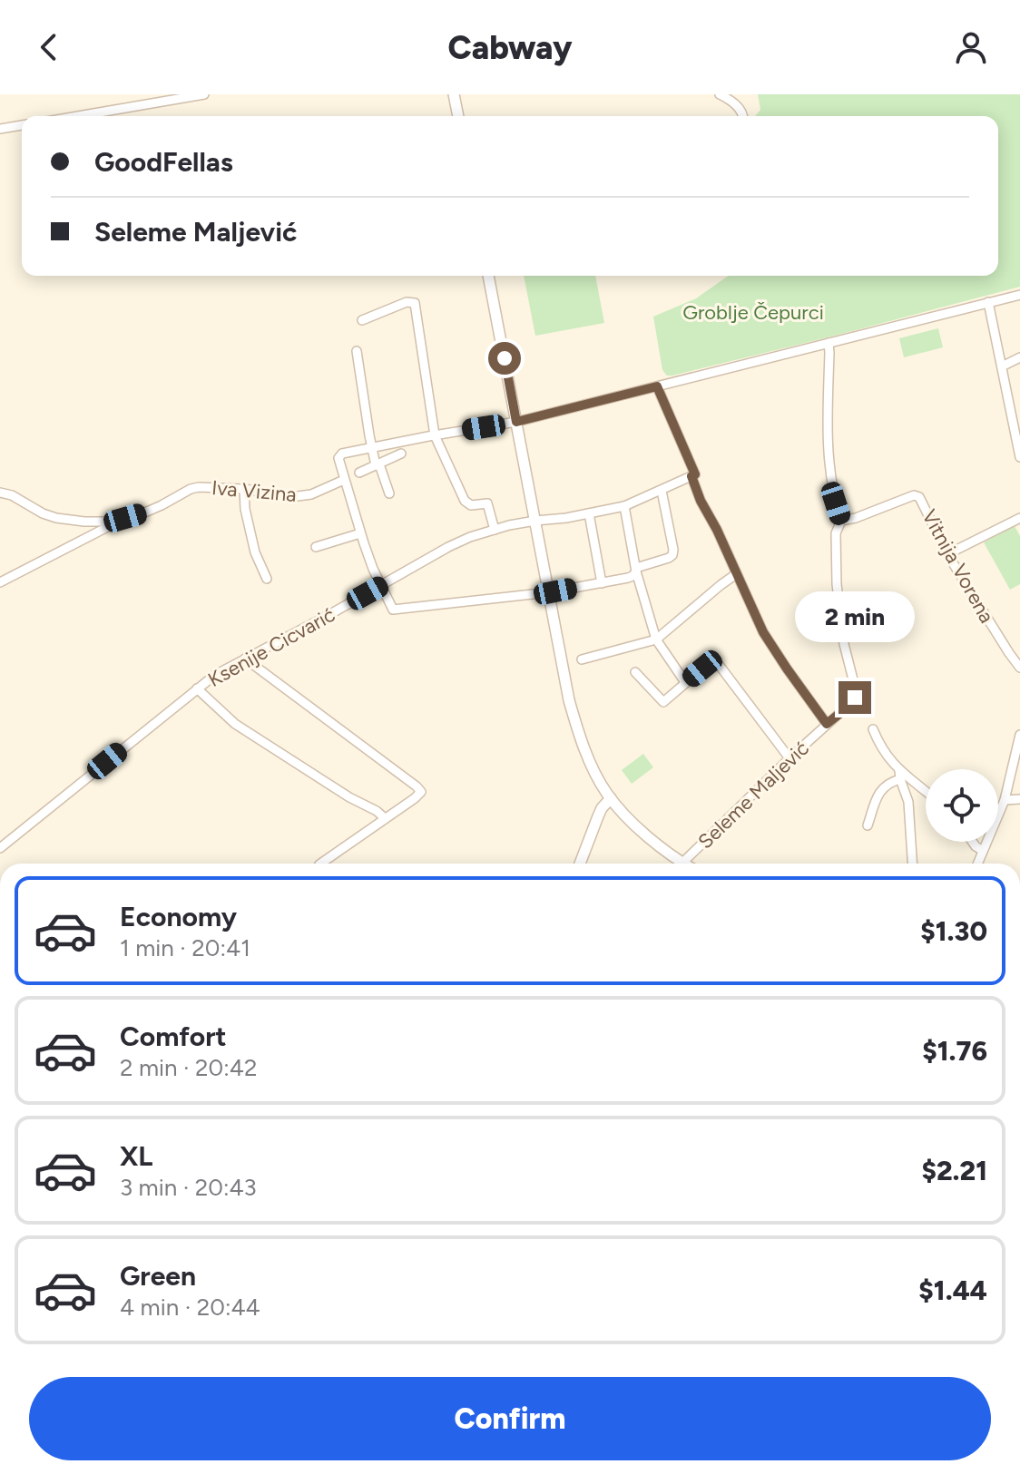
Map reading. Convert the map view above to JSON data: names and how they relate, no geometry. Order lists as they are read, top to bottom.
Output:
{
  "streets": {
    "street": [
      "Iva Vizina",
      "Vitnija Vorena",
      "Ksenije Cicvarić",
      "Seleme Maljević"
    ]
  },
  "crossings": [
    ["Vitnija Vorena", "Seleme Maljević"]
  ],
  "parks": ["Groblje Čepurci"],
  "page": {
    "header": "Cabway",
    "banner": ["GoodFellas", "Seleme Maljević"],
    "bubble": "2 min",
    "list": [
      {
        "name": "Economy",
        "note": "1 min · 20:41",
        "value": "$1.30"
      },
      {
        "name": "Comfort",
        "note": "2 min · 20:42",
        "value": "$1.76"
      },
      {
        "name": "XL",
        "note": "3 min · 20:43",
        "value": "$2.21"
      },
      {
        "name": "Green",
        "note": "4 min · 20:44",
        "value": "$1.44"
      }
    ],
    "buttons": "Confirm"
  }
}
